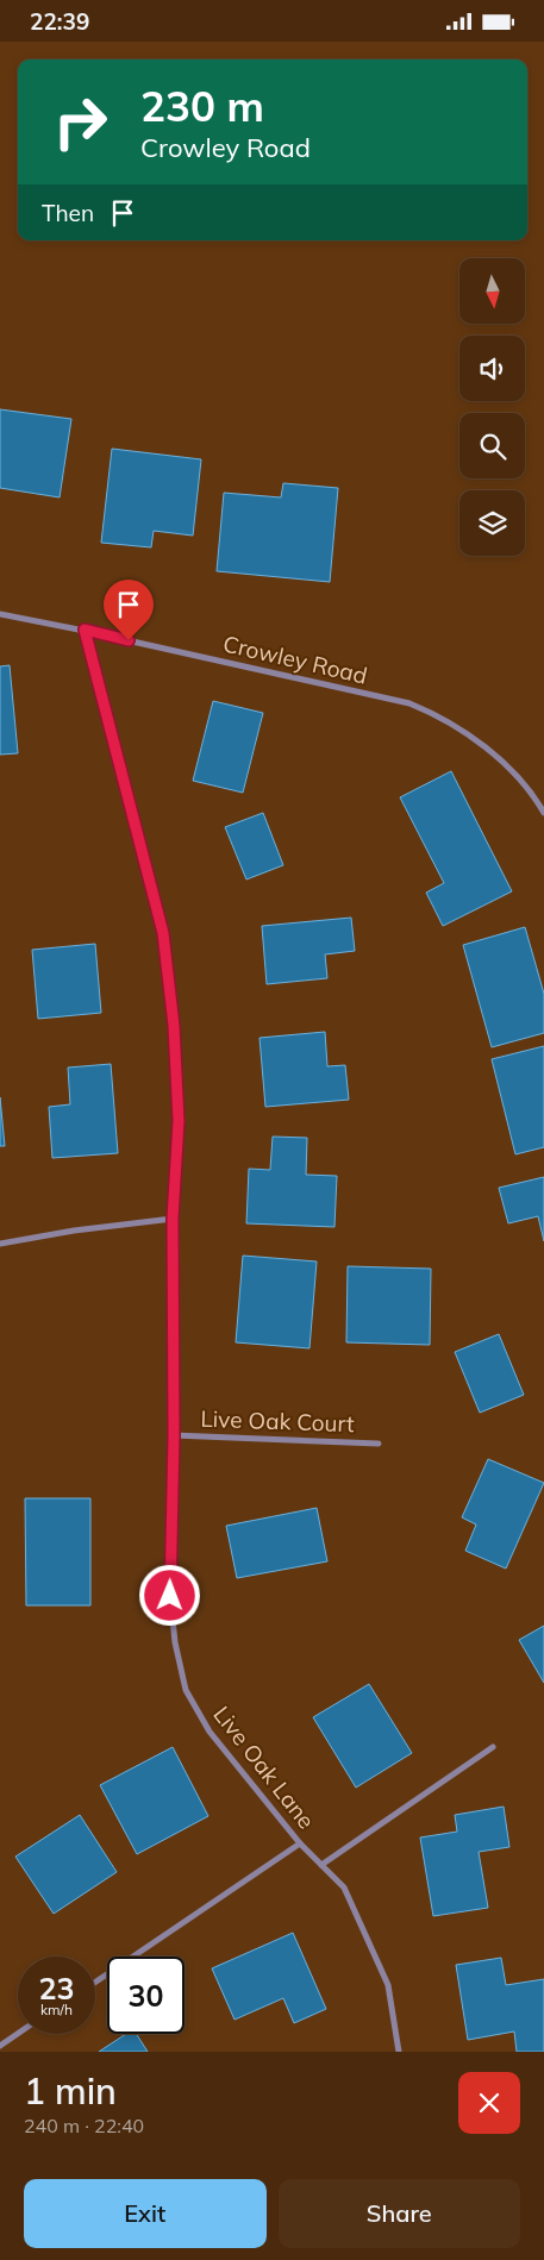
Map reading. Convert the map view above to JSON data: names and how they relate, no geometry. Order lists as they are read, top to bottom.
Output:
{
  "streets": {
    "street": ["Crowley Road", "Live Oak Court", "Live Oak Lane"]
  },
  "crossings": [
    ["Crowley Road", "Live Oak Lane"],
    ["Live Oak Court", "Live Oak Lane"]
  ],
  "north": "bottom",
  "page": {
    "status": "22:39",
    "turn": ["230 m", "Crowley Road"],
    "then": "Then",
    "speed": "23 km/h",
    "limit": "30",
    "heading": ["1 min", "240 m · 22:40"],
    "buttons": ["Exit", "Share"]
  }
}
